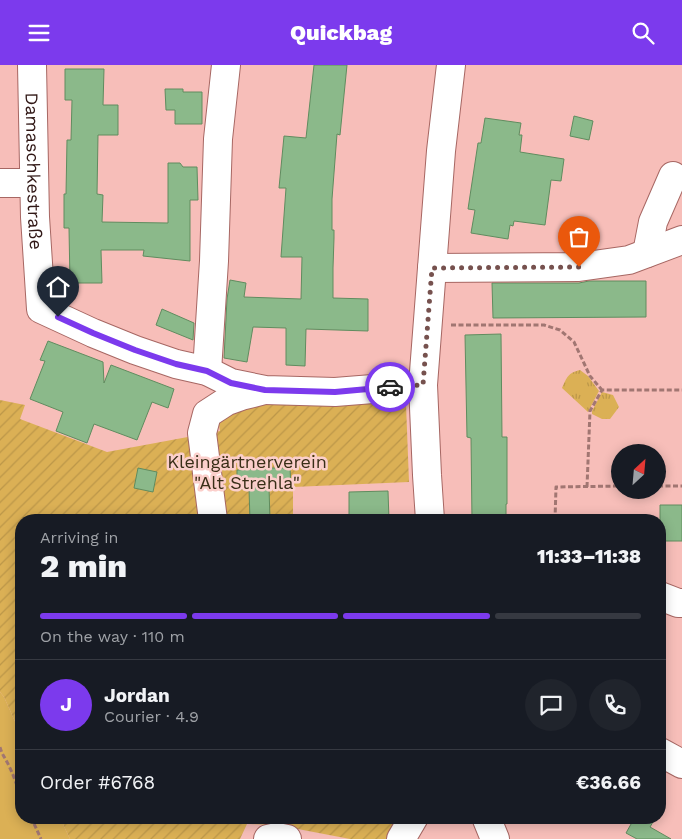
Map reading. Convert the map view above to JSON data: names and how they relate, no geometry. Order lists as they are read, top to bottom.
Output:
{
  "streets": {
    "street": ["Damaschkestraße"]
  },
  "parks": ["Kleingärtnerverein \"Alt Strehla\""],
  "north": "top right",
  "page": {
    "header": "Quickbag",
    "heading": ["2 min", "Arriving in", "11:33–11:38"],
    "panel": [
      "Jordan",
      "Courier · 4.9",
      "Order #6768",
      "€36.66"
    ],
    "bar": "On the way · 110 m",
    "round": "J"
  }
}
